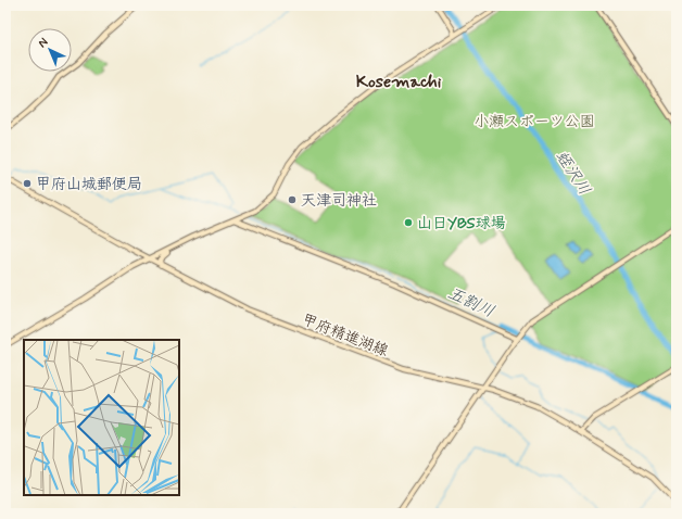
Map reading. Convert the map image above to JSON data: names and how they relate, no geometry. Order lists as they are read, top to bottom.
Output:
{
  "streets": {
    "street": ["甲府精進湖線"]
  },
  "districts": ["Kosemachi"],
  "water": ["蛭沢川", "五割川"],
  "parks": ["小瀬スポーツ公園"],
  "places": ["甲府山城郵便局", "天津司神社", "山日YBS球場"],
  "north": "top left"
}
